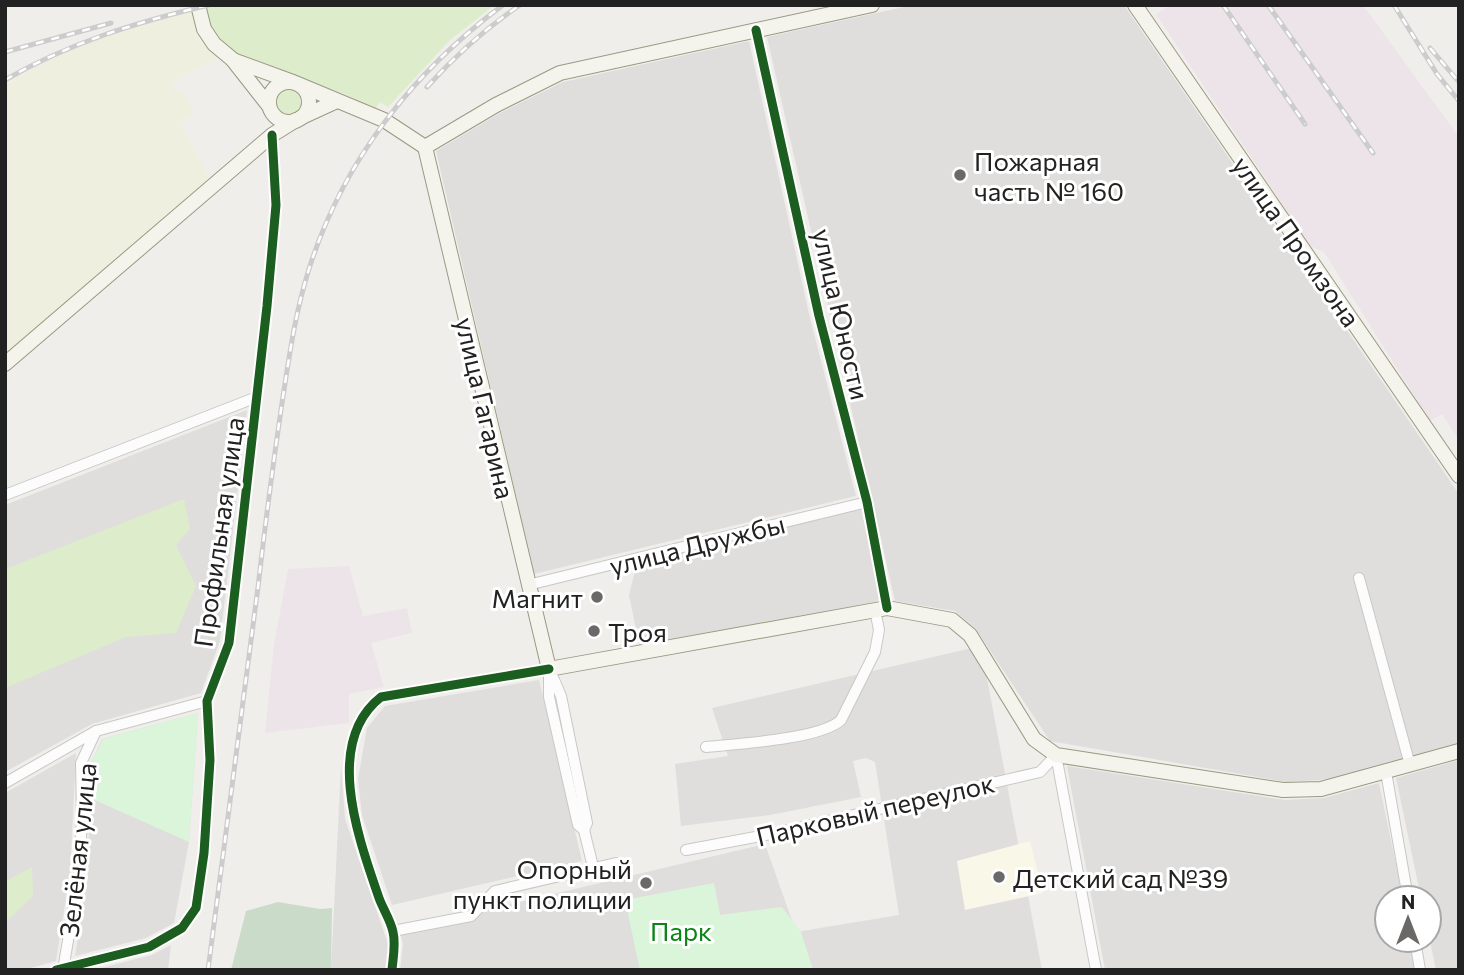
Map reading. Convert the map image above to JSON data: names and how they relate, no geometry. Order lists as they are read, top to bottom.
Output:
{
  "streets": {
    "main road": ["улица Промзона", "улица Гагарина"],
    "street": [
      "улица Юности",
      "Профильная улица",
      "улица Дружбы",
      "Парковый переулок",
      "Зелёная улица"
    ]
  },
  "crossings": [
    ["улица Юности", "улица Дружбы"],
    ["улица Гагарина", "улица Дружбы"],
    ["Профильная улица", "Зелёная улица"]
  ],
  "parks": ["Парк"],
  "places": [
    "Пожарная часть № 160",
    "Магнит",
    "Троя",
    "Детский сад №39",
    "Опорный пункт полиции"
  ],
  "north": "top"
}
